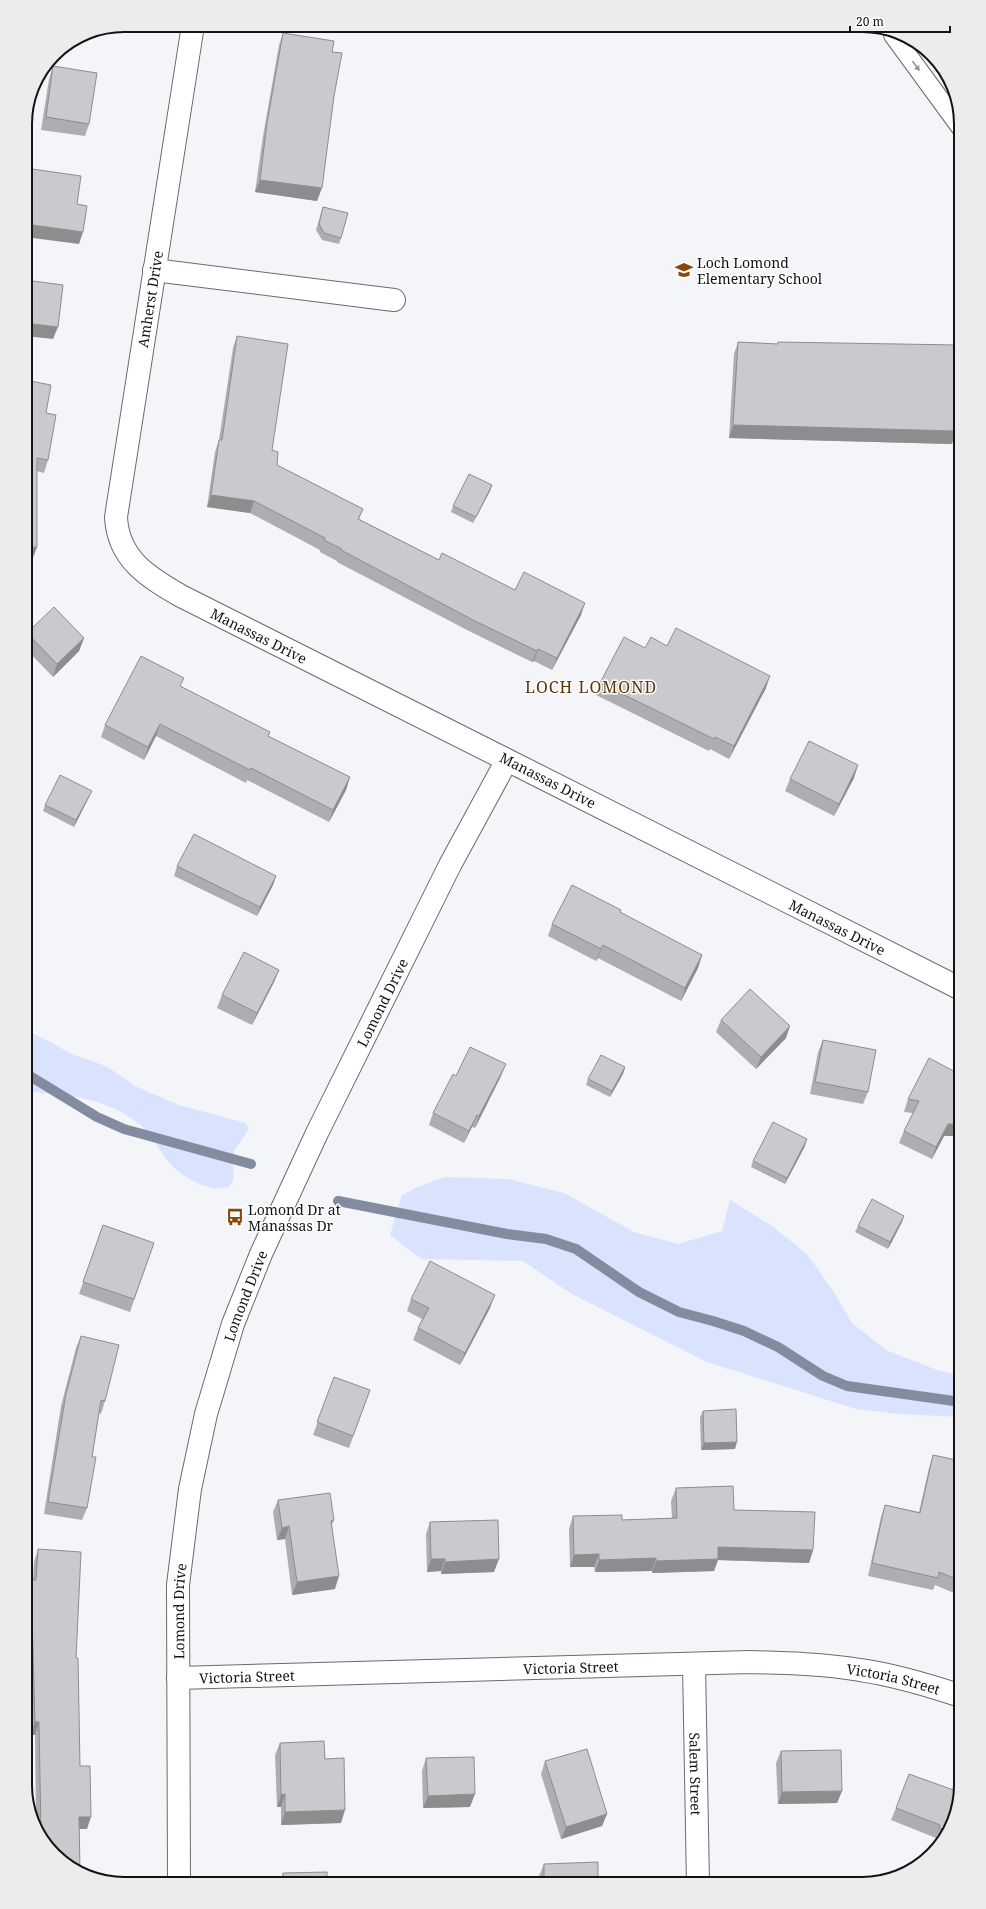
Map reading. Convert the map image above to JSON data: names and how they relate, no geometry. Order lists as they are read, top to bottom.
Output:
{
  "streets": {
    "street": [
      "Amherst Drive",
      "Manassas Drive",
      "Lomond Drive",
      "Victoria Street",
      "Salem Street"
    ]
  },
  "crossings": [
    ["Amherst Drive", "Manassas Drive"],
    ["Manassas Drive", "Lomond Drive"],
    ["Lomond Drive", "Victoria Street"],
    ["Victoria Street", "Salem Street"]
  ],
  "districts": ["LOCH LOMOND"],
  "places": {
    "school or university": ["Loch Lomond Elementary School"],
    "bus stop": ["Lomond Dr at Manassas Dr"]
  },
  "scale_bar": "20 m"
}
